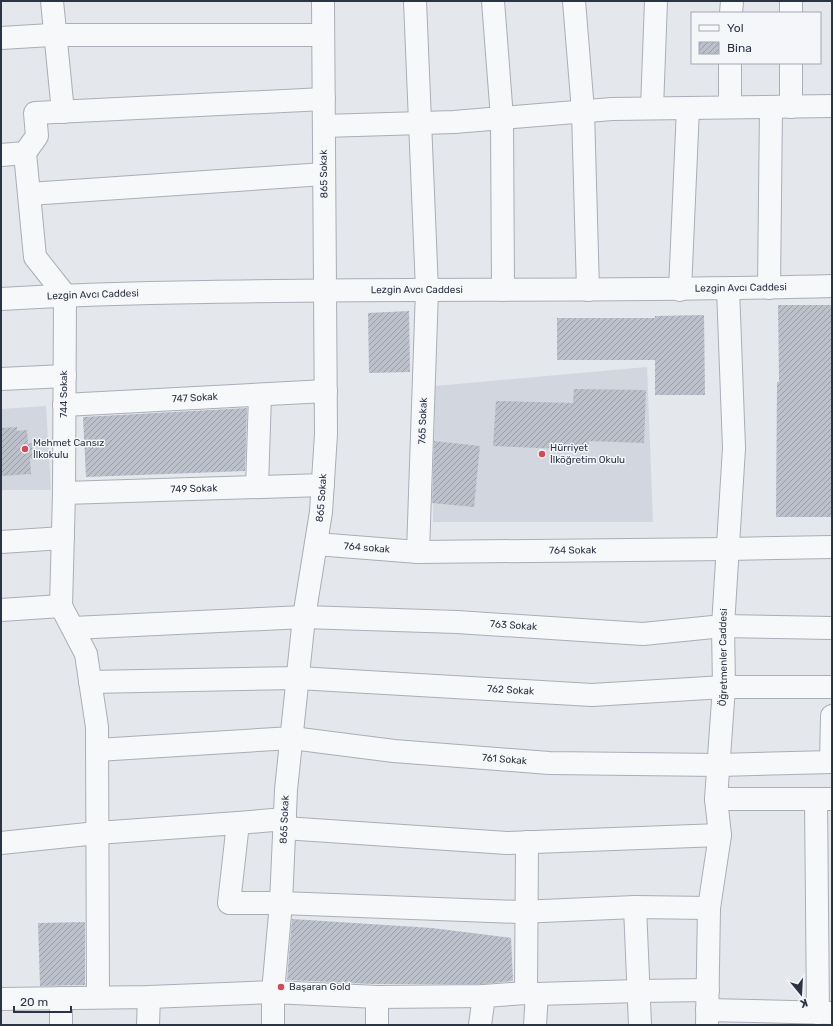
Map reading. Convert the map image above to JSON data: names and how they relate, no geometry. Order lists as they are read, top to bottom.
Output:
{
  "streets": {
    "street": [
      "865 Sokak",
      "Lezgin Avcı Caddesi",
      "744 Sokak",
      "747 Sokak",
      "765 Sokak",
      "749 Sokak",
      "764 sokak",
      "764 Sokak",
      "763 Sokak",
      "Öğretmenler Caddesi",
      "762 Sokak",
      "761 Sokak"
    ]
  },
  "crossings": [
    ["865 Sokak", "Lezgin Avcı Caddesi"],
    ["865 Sokak", "747 Sokak"],
    ["865 Sokak", "749 Sokak"],
    ["865 Sokak", "764 sokak"],
    ["865 Sokak", "763 Sokak"],
    ["865 Sokak", "762 Sokak"],
    ["865 Sokak", "761 Sokak"],
    ["Lezgin Avcı Caddesi", "744 Sokak"],
    ["Lezgin Avcı Caddesi", "765 Sokak"],
    ["Lezgin Avcı Caddesi", "Öğretmenler Caddesi"],
    ["744 Sokak", "747 Sokak"],
    ["744 Sokak", "749 Sokak"],
    ["765 Sokak", "764 sokak"],
    ["765 Sokak", "764 Sokak"],
    ["764 sokak", "764 Sokak"],
    ["764 Sokak", "Öğretmenler Caddesi"],
    ["763 Sokak", "Öğretmenler Caddesi"],
    ["Öğretmenler Caddesi", "762 Sokak"],
    ["Öğretmenler Caddesi", "761 Sokak"]
  ],
  "places": ["Mehmet Cansız İlkokulu", "Hürriyet İlköğretim Okulu", "Başaran Gold"],
  "legend": ["Yol", "Bina"],
  "scale_bar": "20 m",
  "north": "bottom"
}
